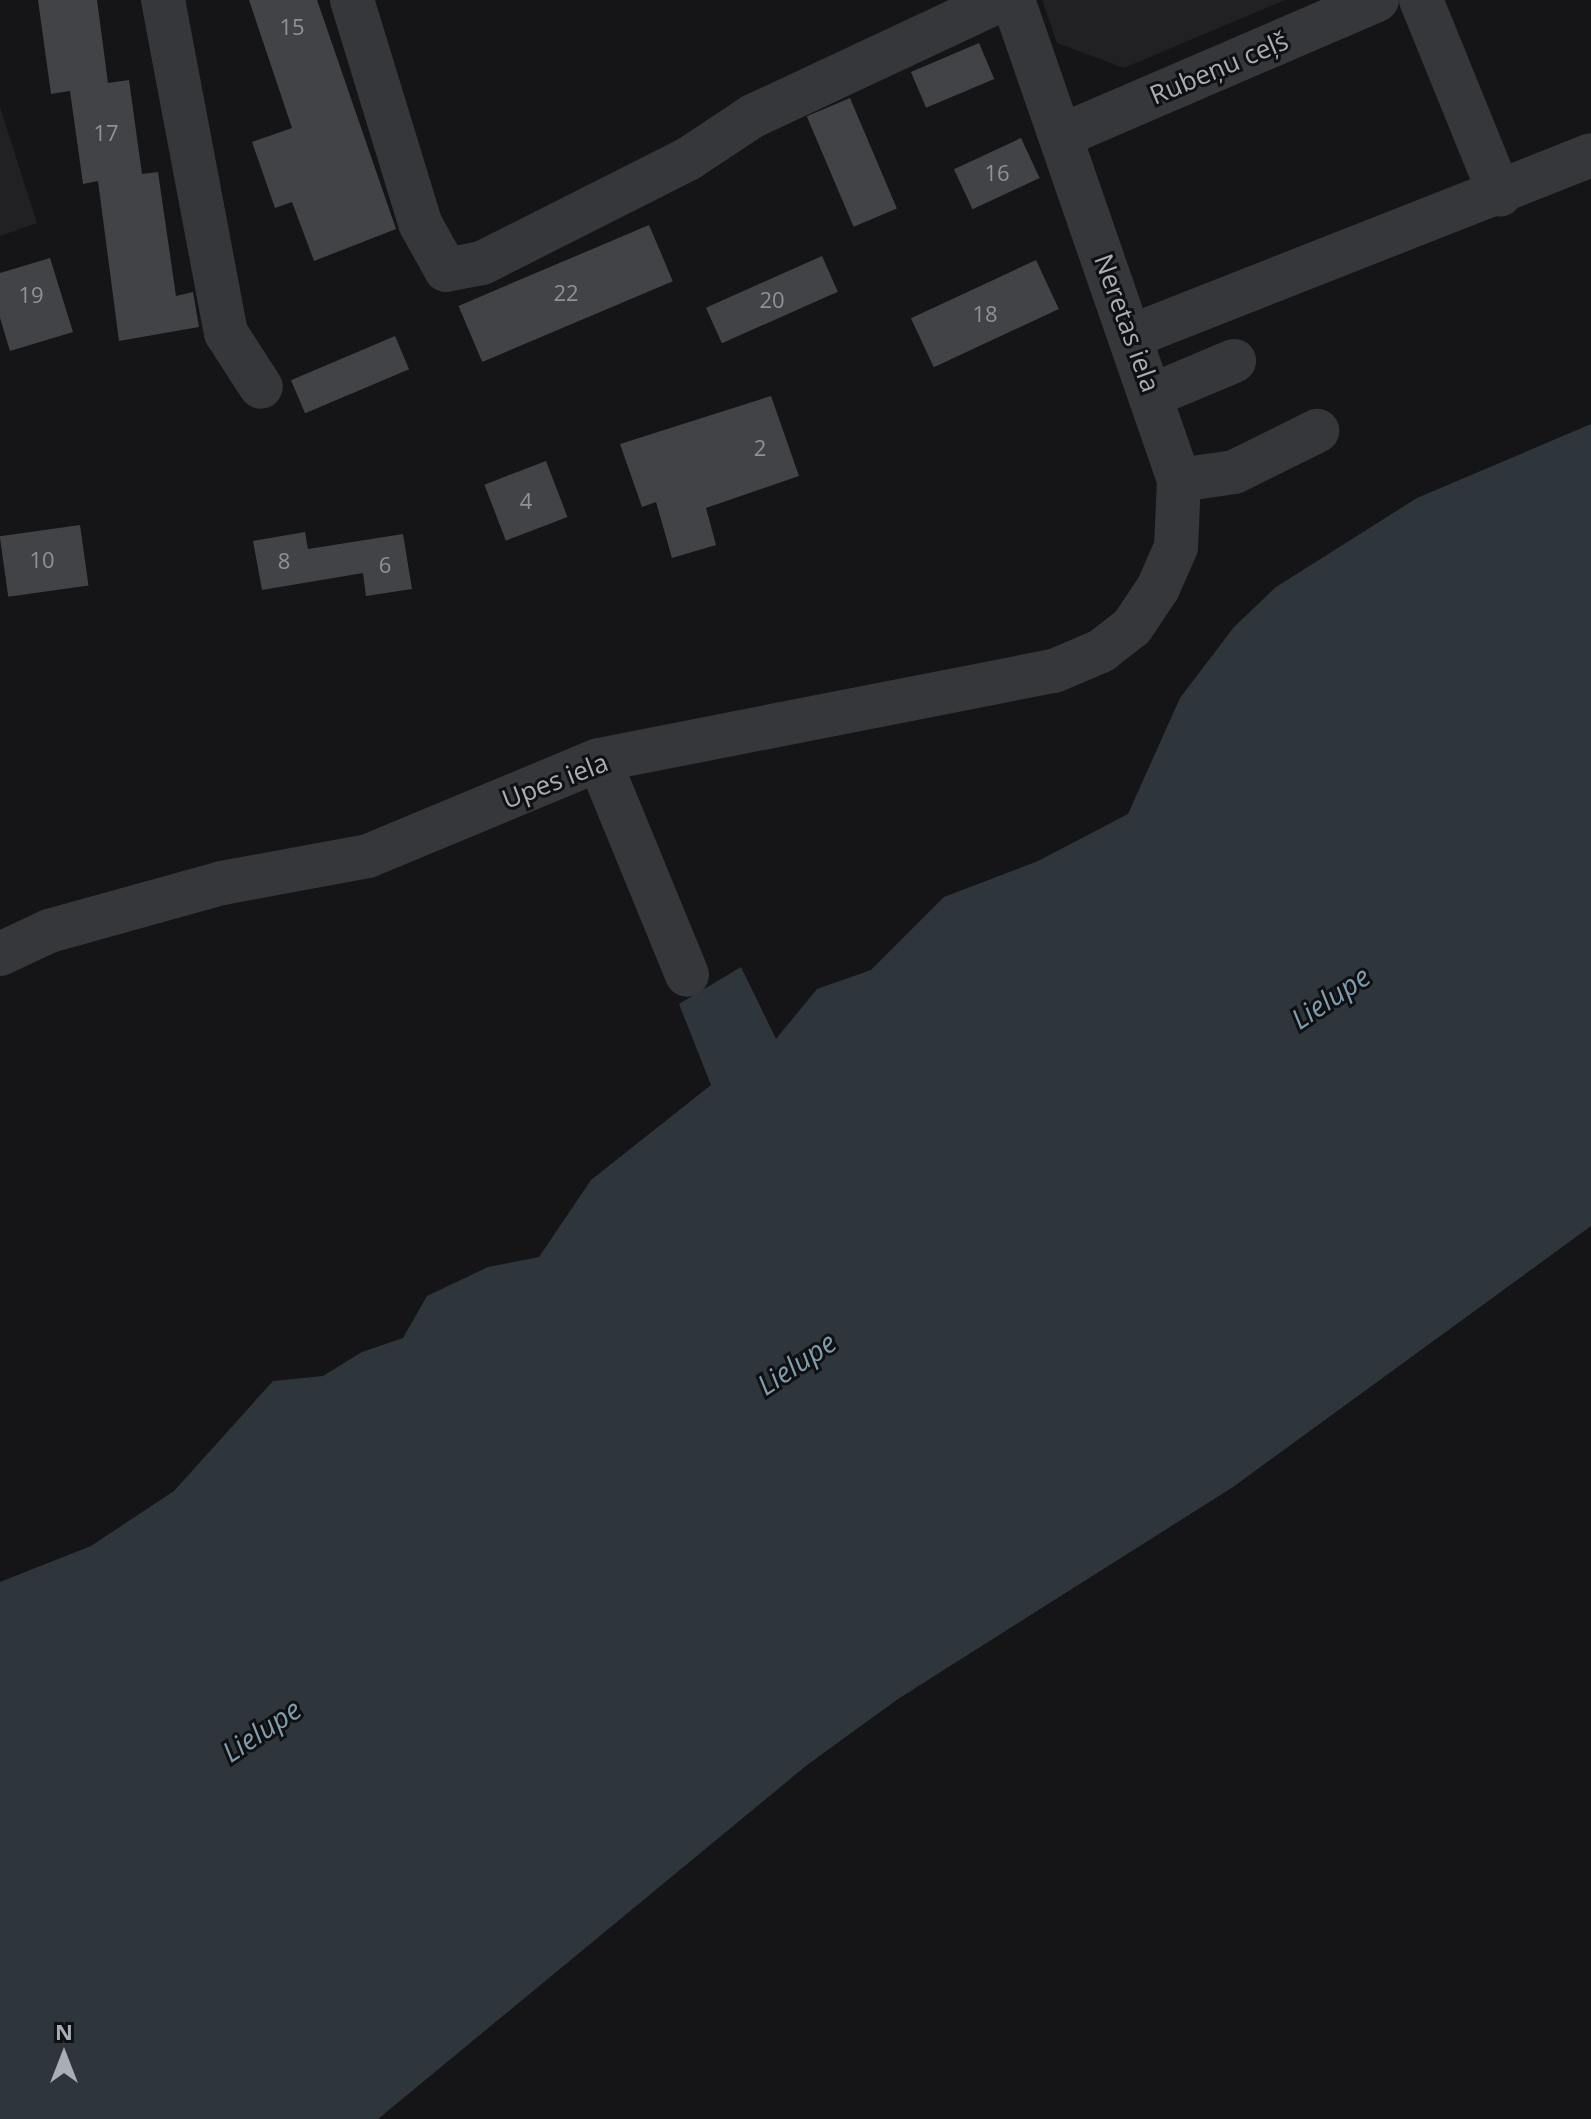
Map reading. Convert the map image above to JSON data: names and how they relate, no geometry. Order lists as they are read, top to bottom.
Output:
{
  "streets": {
    "street": ["Rubeņu ceļš", "Neretas iela", "Upes iela"]
  },
  "crossings": [
    ["Rubeņu ceļš", "Neretas iela"],
    ["Neretas iela", "Upes iela"]
  ],
  "water": ["Lielupe"],
  "house_numbers": [
    "15",
    "17",
    "16",
    "22",
    "19",
    "20",
    "18",
    "2",
    "4",
    "10",
    "8",
    "6"
  ],
  "north": "top"
}
